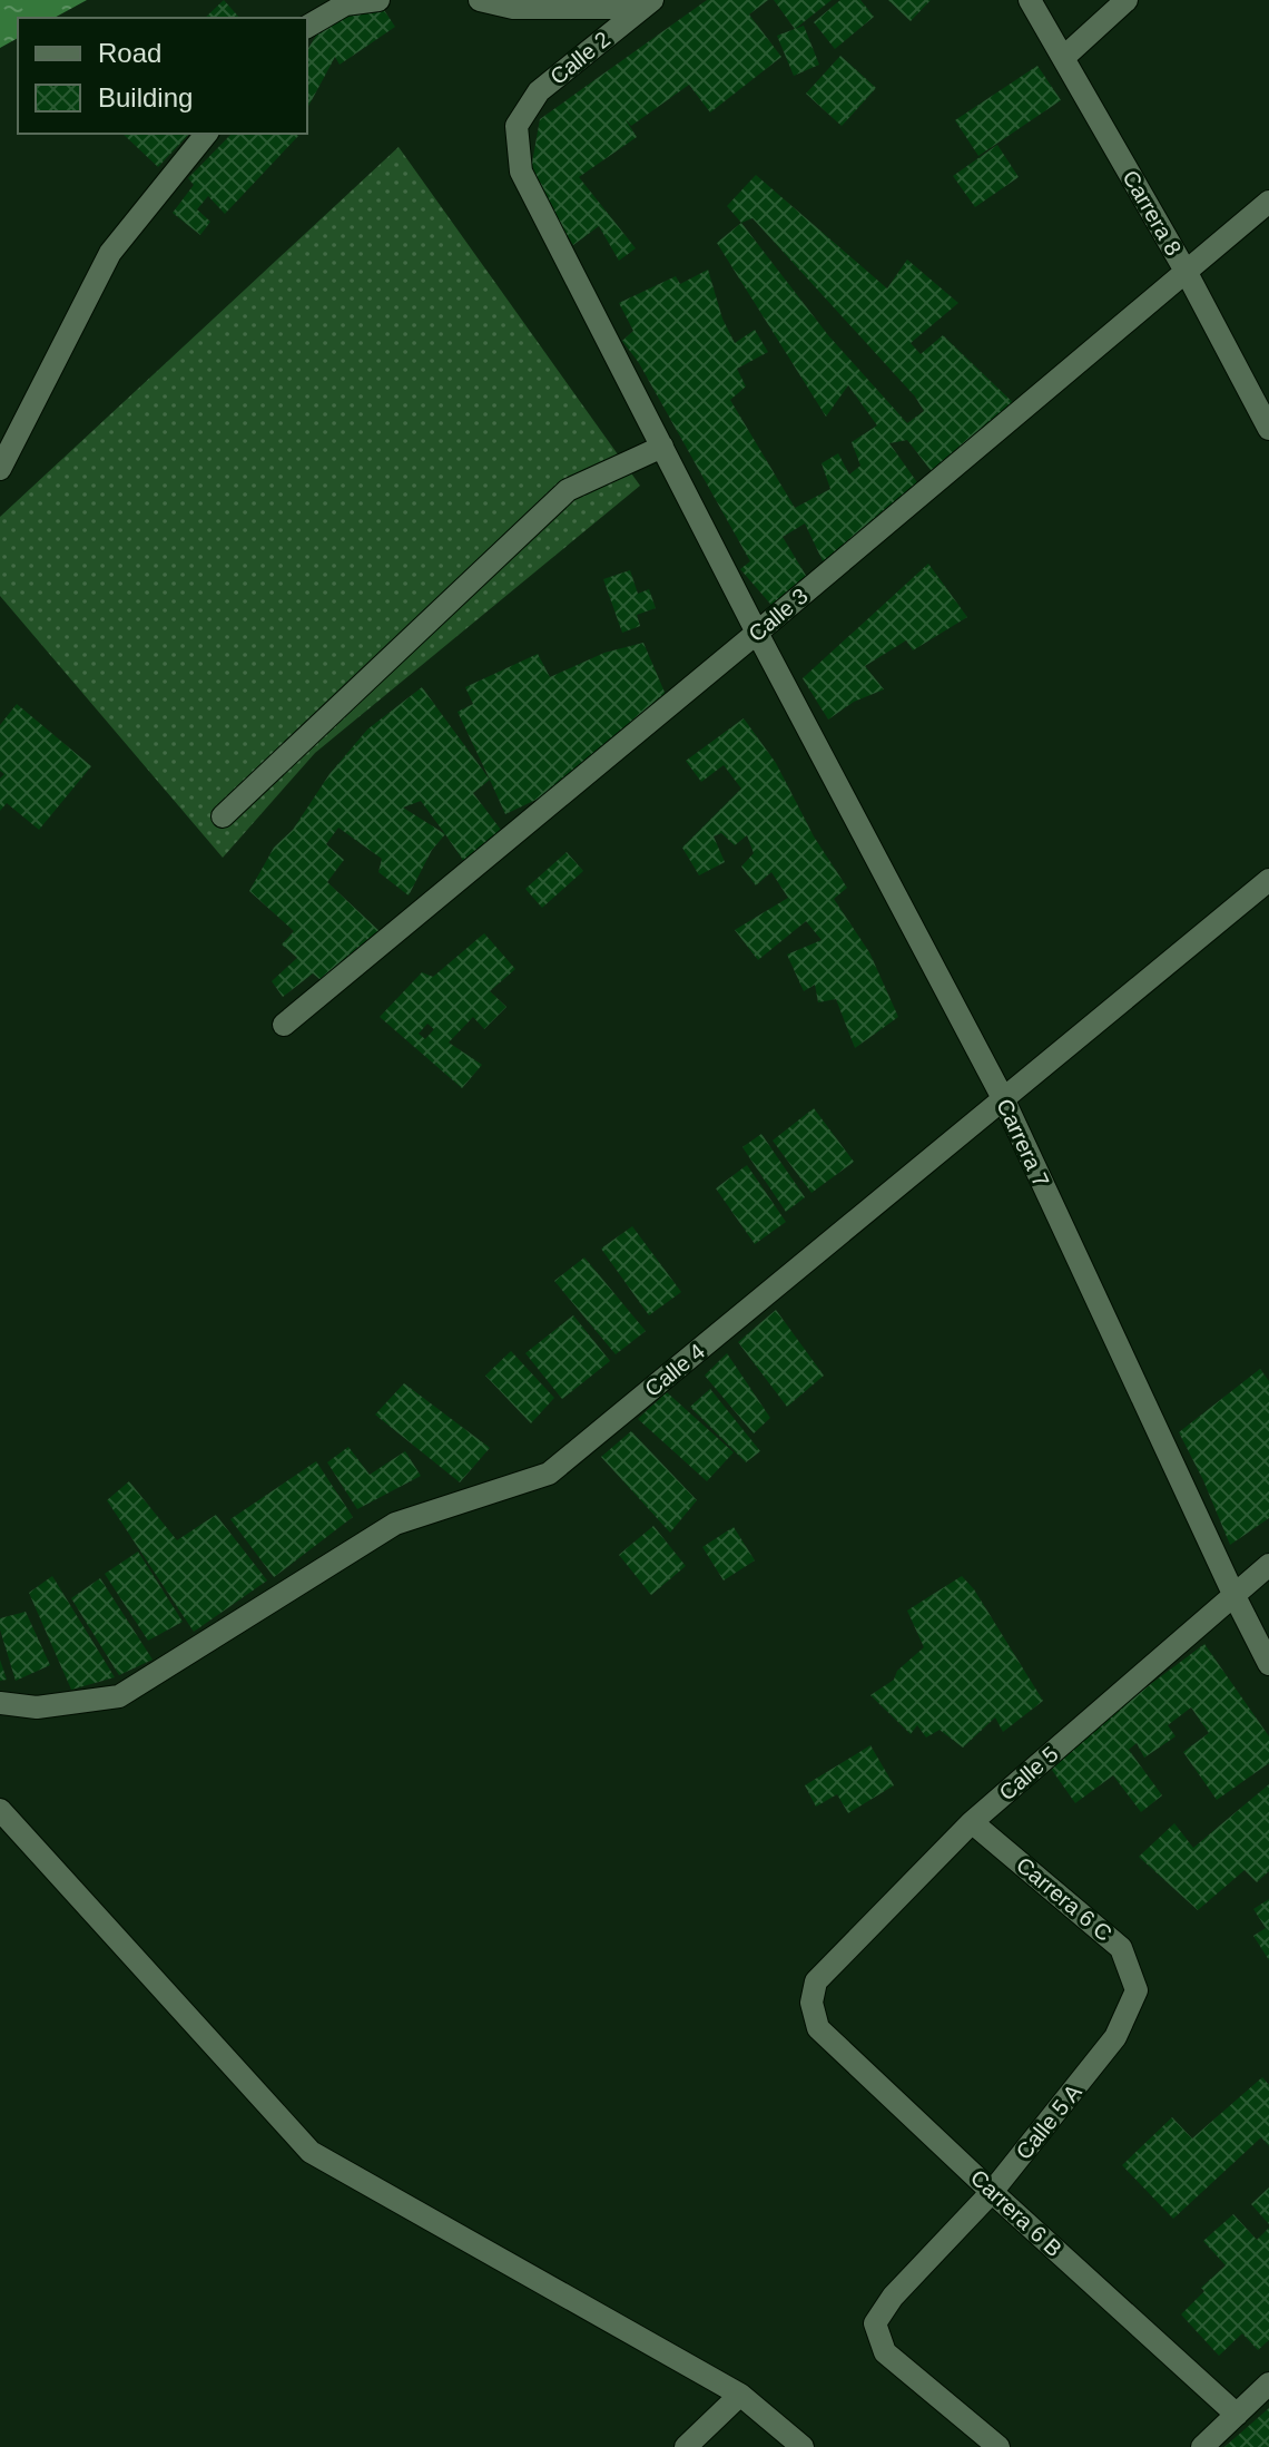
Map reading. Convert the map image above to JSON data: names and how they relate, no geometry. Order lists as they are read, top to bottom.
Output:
{
  "streets": {
    "street": [
      "Calle 2",
      "Carrera 8",
      "Calle 3",
      "Carrera 7",
      "Calle 4",
      "Calle 5",
      "Carrera 6 C",
      "Calle 5 A",
      "Carrera 6 B"
    ]
  },
  "crossings": [
    ["Calle 2", "Carrera 7"],
    ["Carrera 8", "Calle 3"],
    ["Calle 3", "Carrera 7"],
    ["Carrera 7", "Calle 4"],
    ["Carrera 7", "Calle 5"],
    ["Calle 5", "Carrera 6 C"],
    ["Calle 5", "Carrera 6 B"],
    ["Carrera 6 C", "Calle 5 A"],
    ["Calle 5 A", "Carrera 6 B"]
  ],
  "legend": ["Road", "Building"]
}
